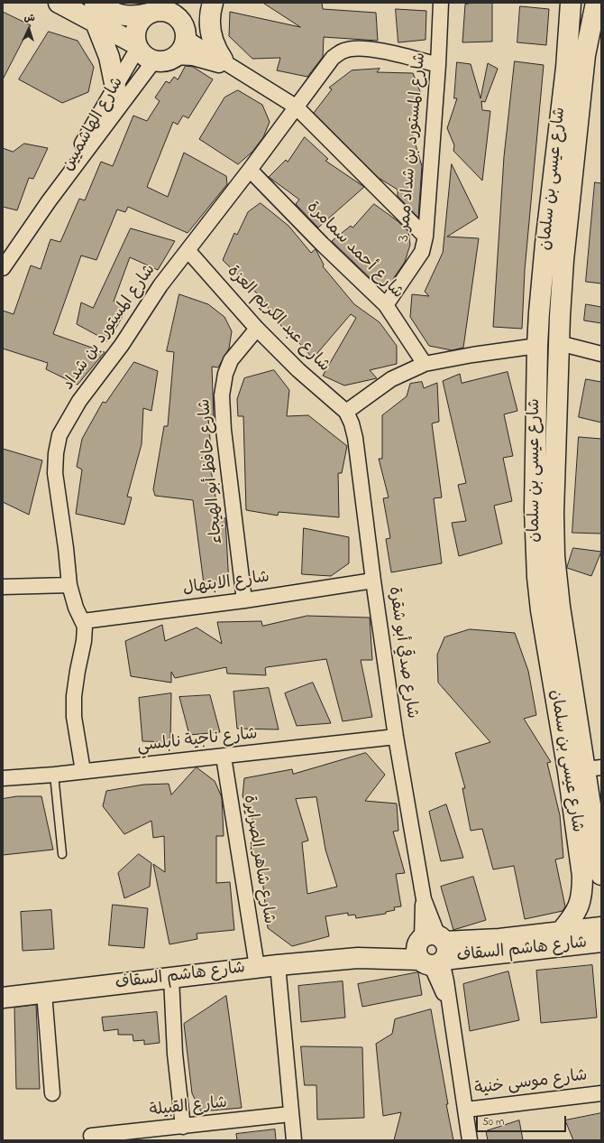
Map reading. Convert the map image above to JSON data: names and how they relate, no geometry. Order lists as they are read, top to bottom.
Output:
{
  "streets": {
    "street": [
      "شارع الهاشميين",
      "شارع المستورد بن شداد ممر 3",
      "شارع عيسى بن سلمان",
      "شارع أحمد سمامرة",
      "شارع عبد الكريم العزة",
      "شارع المستورد بن شداد",
      "شارع حافظ أبو الهيجاء",
      "شارع الابتهال",
      "شارع صدقي أبو شقرة",
      "شارع ناجية نابلسي",
      "شارع شاهر الصرايرة",
      "شارع هاشم السقاف",
      "شارع موسى خنية",
      "شارع القبيلة"
    ]
  },
  "crossings": [
    ["شارع المستورد بن شداد ممر 3", "شارع أحمد سمامرة"],
    ["شارع المستورد بن شداد ممر 3", "شارع المستورد بن شداد"],
    ["شارع عيسى بن سلمان", "شارع هاشم السقاف"],
    ["شارع أحمد سمامرة", "شارع المستورد بن شداد"],
    ["شارع عبد الكريم العزة", "شارع المستورد بن شداد"],
    ["شارع عبد الكريم العزة", "شارع حافظ أبو الهيجاء"],
    ["شارع عبد الكريم العزة", "شارع صدقي أبو شقرة"],
    ["شارع المستورد بن شداد", "شارع الابتهال"],
    ["شارع المستورد بن شداد", "شارع ناجية نابلسي"],
    ["شارع حافظ أبو الهيجاء", "شارع الابتهال"],
    ["شارع الابتهال", "شارع صدقي أبو شقرة"],
    ["شارع صدقي أبو شقرة", "شارع ناجية نابلسي"],
    ["شارع صدقي أبو شقرة", "شارع هاشم السقاف"],
    ["شارع صدقي أبو شقرة", "شارع موسى خنية"],
    ["شارع ناجية نابلسي", "شارع شاهر الصرايرة"],
    ["شارع شاهر الصرايرة", "شارع هاشم السقاف"]
  ],
  "scale_bar": "50 m",
  "north": "top"
}
